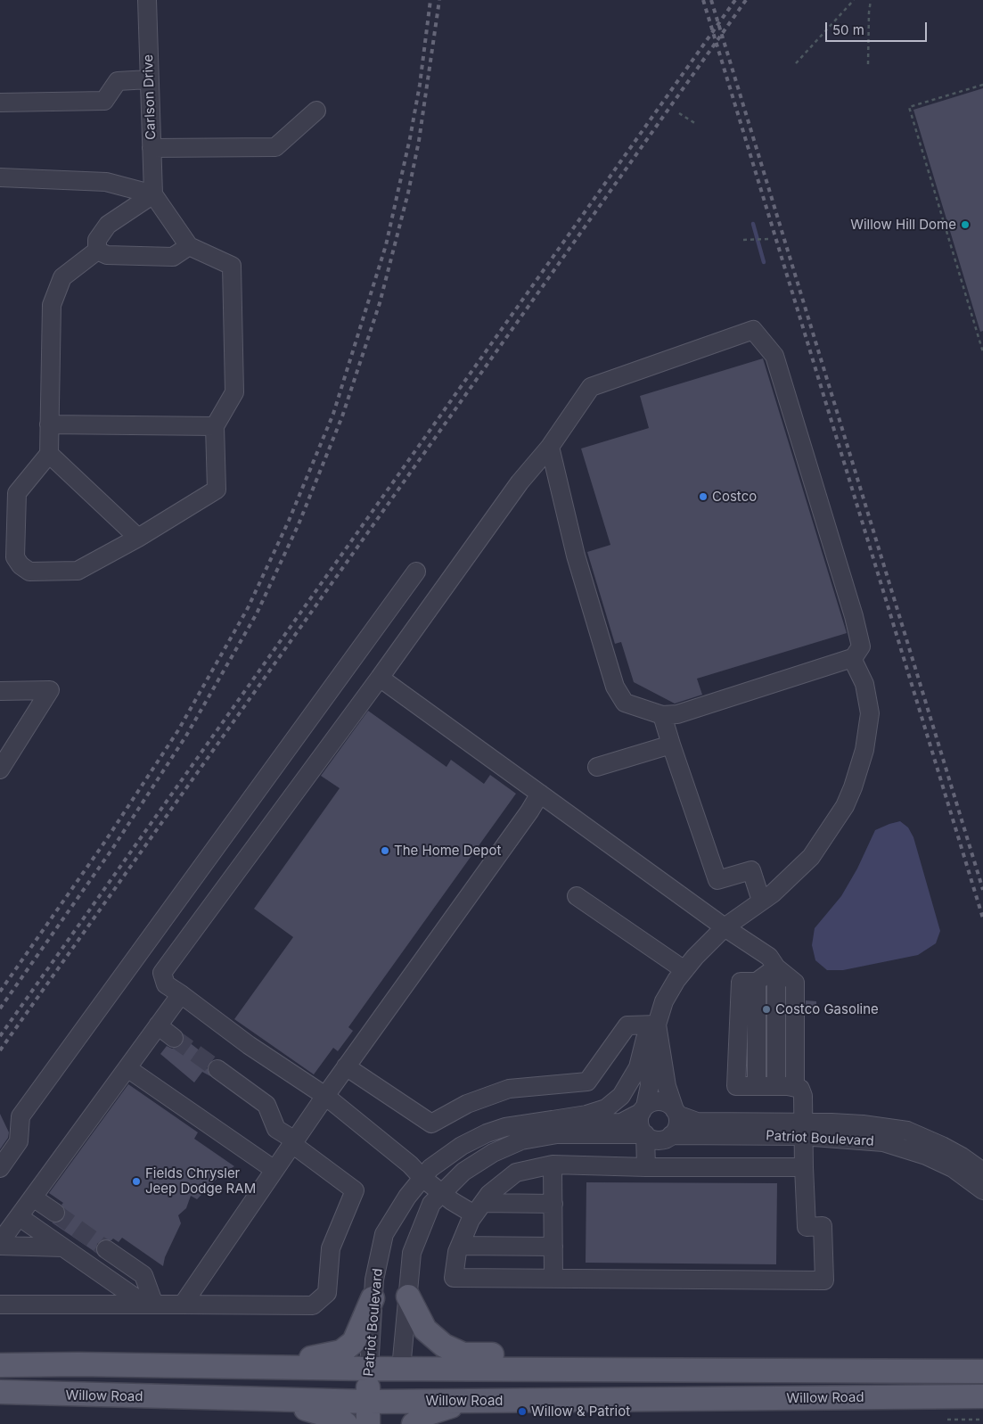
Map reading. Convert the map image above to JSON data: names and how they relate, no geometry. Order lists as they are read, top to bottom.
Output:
{
  "streets": {
    "main road": ["Patriot Boulevard", "Willow Road"],
    "street": ["Carlson Drive"]
  },
  "crossings": [
    ["Patriot Boulevard", "Willow Road"]
  ],
  "places": [
    "Willow Hill Dome",
    "Costco",
    "The Home Depot",
    "Costco Gasoline",
    "Fields Chrysler Jeep Dodge RAM",
    "Willow & Patriot"
  ],
  "scale_bar": "50 m"
}
